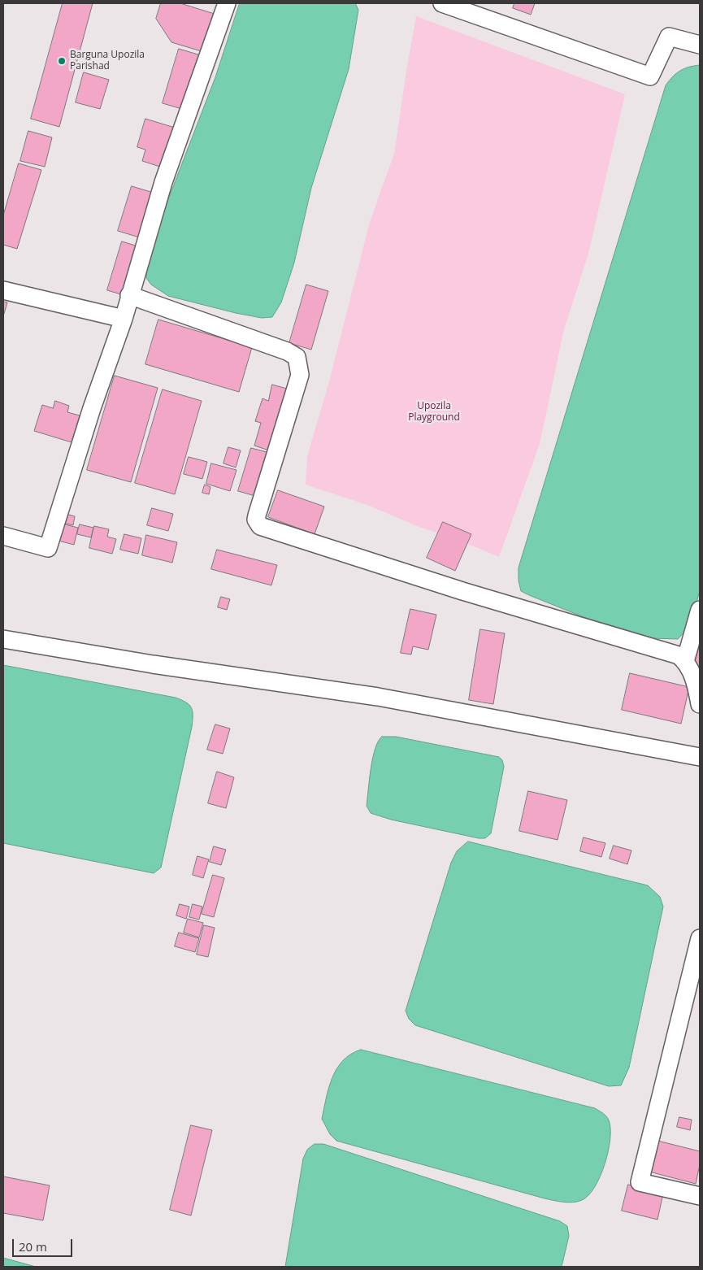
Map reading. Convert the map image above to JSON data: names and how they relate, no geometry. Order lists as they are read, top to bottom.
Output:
{
  "parks": ["Upozila Playground"],
  "places": ["Barguna Upozila Parishad"],
  "scale_bar": "20 m"
}
